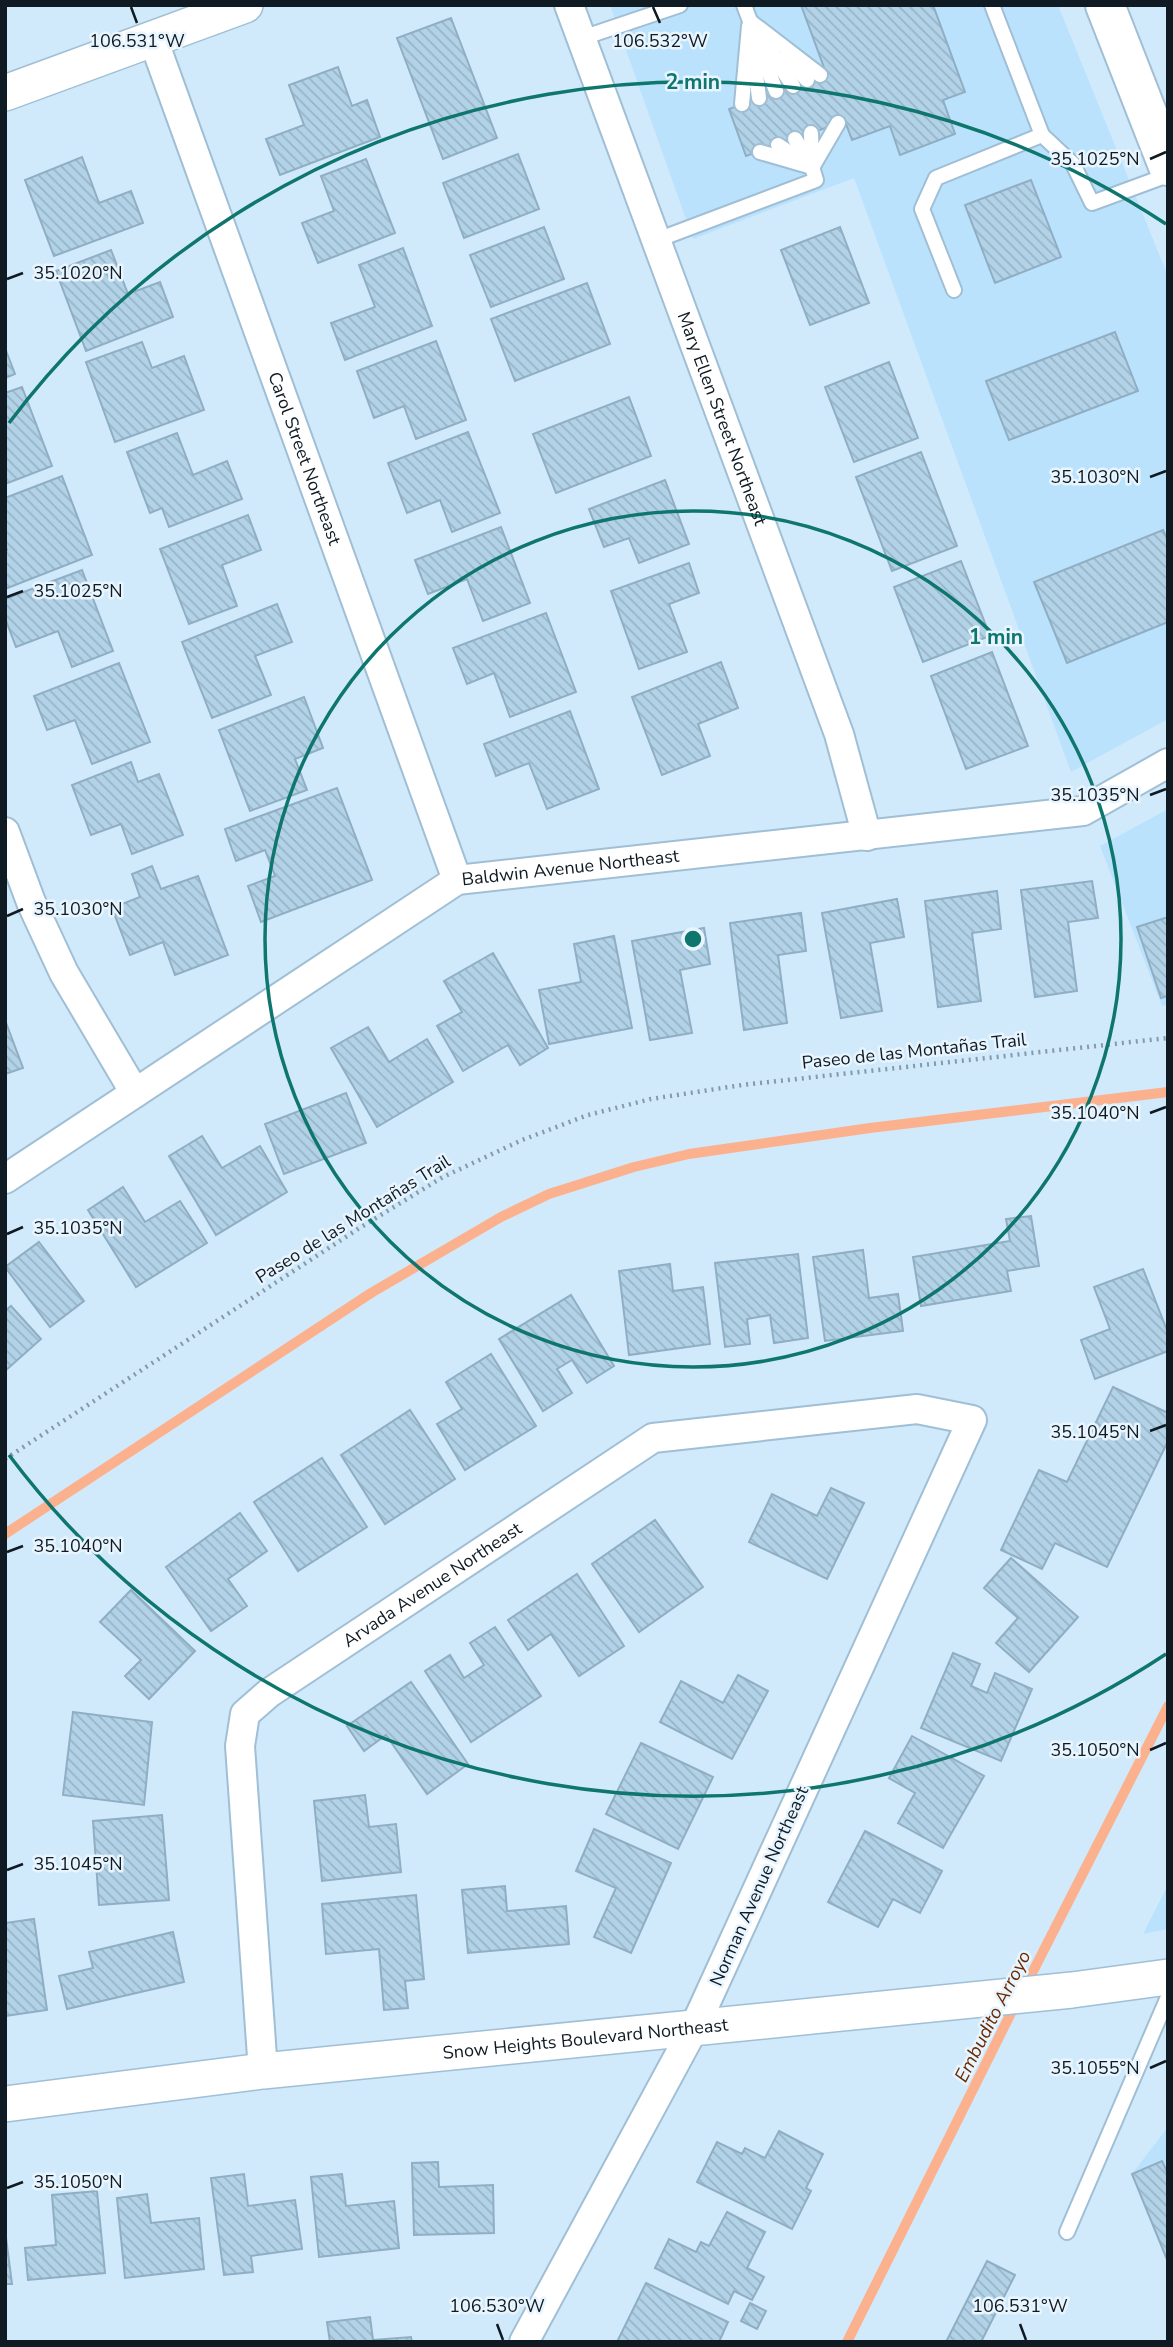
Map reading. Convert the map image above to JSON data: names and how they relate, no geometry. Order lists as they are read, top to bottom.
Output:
{
  "streets": {
    "street": [
      "Mary Ellen Street Northeast",
      "Carol Street Northeast",
      "Baldwin Avenue Northeast",
      "Arvada Avenue Northeast",
      "Norman Avenue Northeast",
      "Snow Heights Boulevard Northeast"
    ],
    "path": ["Paseo de las Montañas Trail"]
  },
  "crossings": [
    ["Mary Ellen Street Northeast", "Baldwin Avenue Northeast"],
    ["Carol Street Northeast", "Baldwin Avenue Northeast"],
    ["Arvada Avenue Northeast", "Norman Avenue Northeast"],
    ["Arvada Avenue Northeast", "Snow Heights Boulevard Northeast"],
    ["Norman Avenue Northeast", "Snow Heights Boulevard Northeast"]
  ],
  "water": ["Embudito Arroyo"],
  "coordinates": [
    "106.531°W",
    "106.532°W",
    "35.1025°N",
    "35.1020°N",
    "35.1030°N",
    "35.1035°N",
    "35.1040°N",
    "35.1045°N",
    "35.1050°N",
    "35.1055°N",
    "106.530°W"
  ],
  "rings": ["2 min", "1 min"]
}
